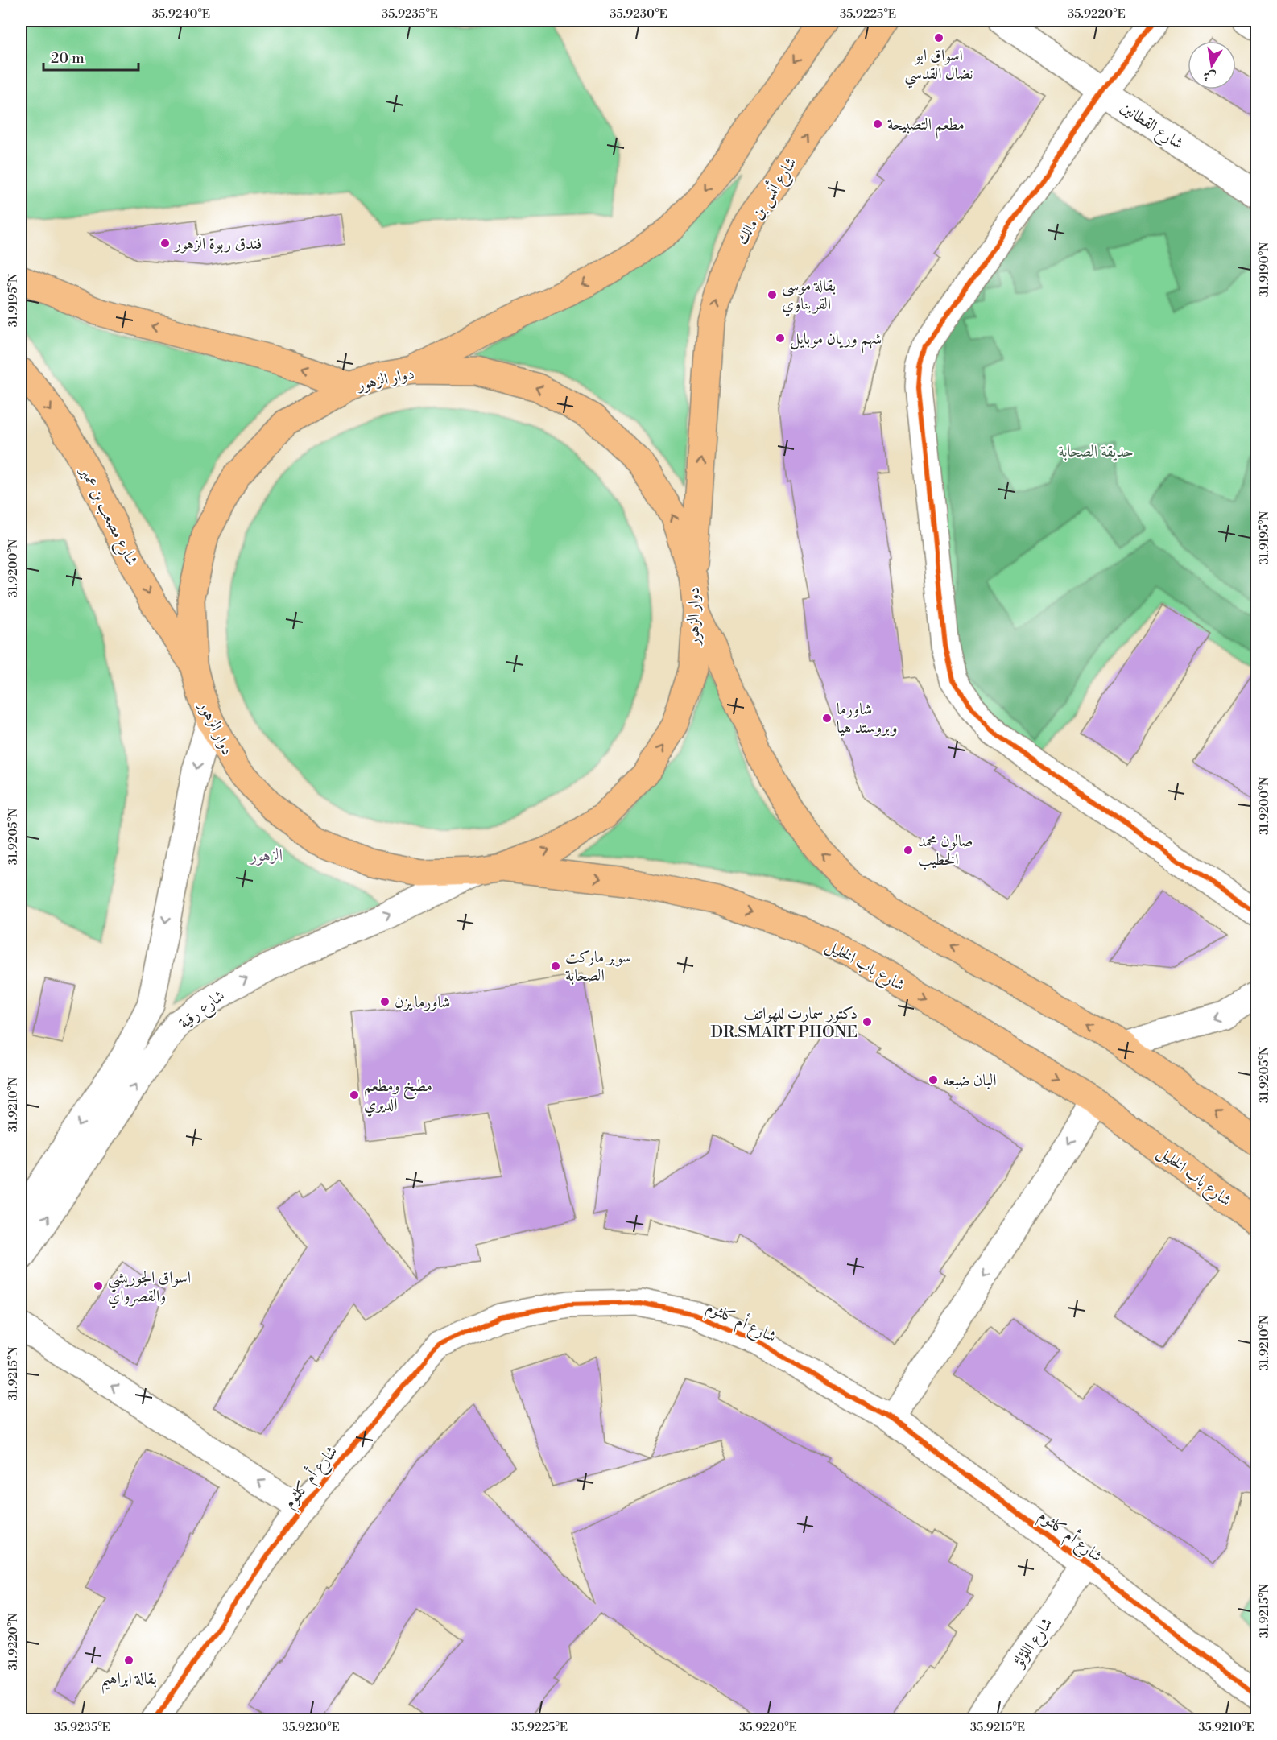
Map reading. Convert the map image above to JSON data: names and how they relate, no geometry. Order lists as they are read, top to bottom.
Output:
{
  "streets": {
    "main road": [
      "شارع أنس بن مالك",
      "دوار الزهور",
      "شارع مصعب بن عمير",
      "شارع باب الخليل"
    ],
    "street": [
      "شارع القطانين",
      "شارع رقية",
      "شارع أم كلثوم",
      "شارع اللؤلؤ"
    ]
  },
  "crossings": [
    ["شارع أنس بن مالك", "دوار الزهور"],
    ["دوار الزهور", "شارع مصعب بن عمير"],
    ["دوار الزهور", "شارع باب الخليل"],
    ["دوار الزهور", "شارع رقية"],
    ["شارع باب الخليل", "شارع رقية"],
    ["شارع أم كلثوم", "شارع اللؤلؤ"]
  ],
  "one_way": [
    "شارع أنس بن مالك",
    "شارع مصعب بن عمير",
    "شارع باب الخليل",
    "شارع رقية"
  ],
  "districts": ["الزهور"],
  "parks": ["حديقة الصحابة"],
  "places": [
    "اسواق ابو نضال القدسي",
    "مطعم التصبيحة",
    "فندق ربوة الزهور",
    "بقالة موسى القريناوي",
    "شهم وريان موبايل",
    "شاورما وبروستد هيا",
    "صالون محمد الخطيب",
    "سوبر ماركت الصحابة",
    "شاورما يزن",
    "دكتور سمارت للهواتف DR.SMART PHONE",
    "البان ضبعه",
    "مطبخ ومطعم الديري",
    "اسواق الجوريشي والقصرواي",
    "بقالة ابراهيم"
  ],
  "scale_bar": "20 m",
  "north": "bottom",
  "coordinates": [
    "35.9240°E",
    "35.9235°E",
    "35.9230°E",
    "35.9225°E",
    "35.9220°E",
    "31.9190°N",
    "31.9195°N",
    "31.9200°N",
    "31.9205°N",
    "31.9210°N",
    "31.9215°N",
    "31.9220°N",
    "35.9215°E",
    "35.9210°E"
  ]
}
